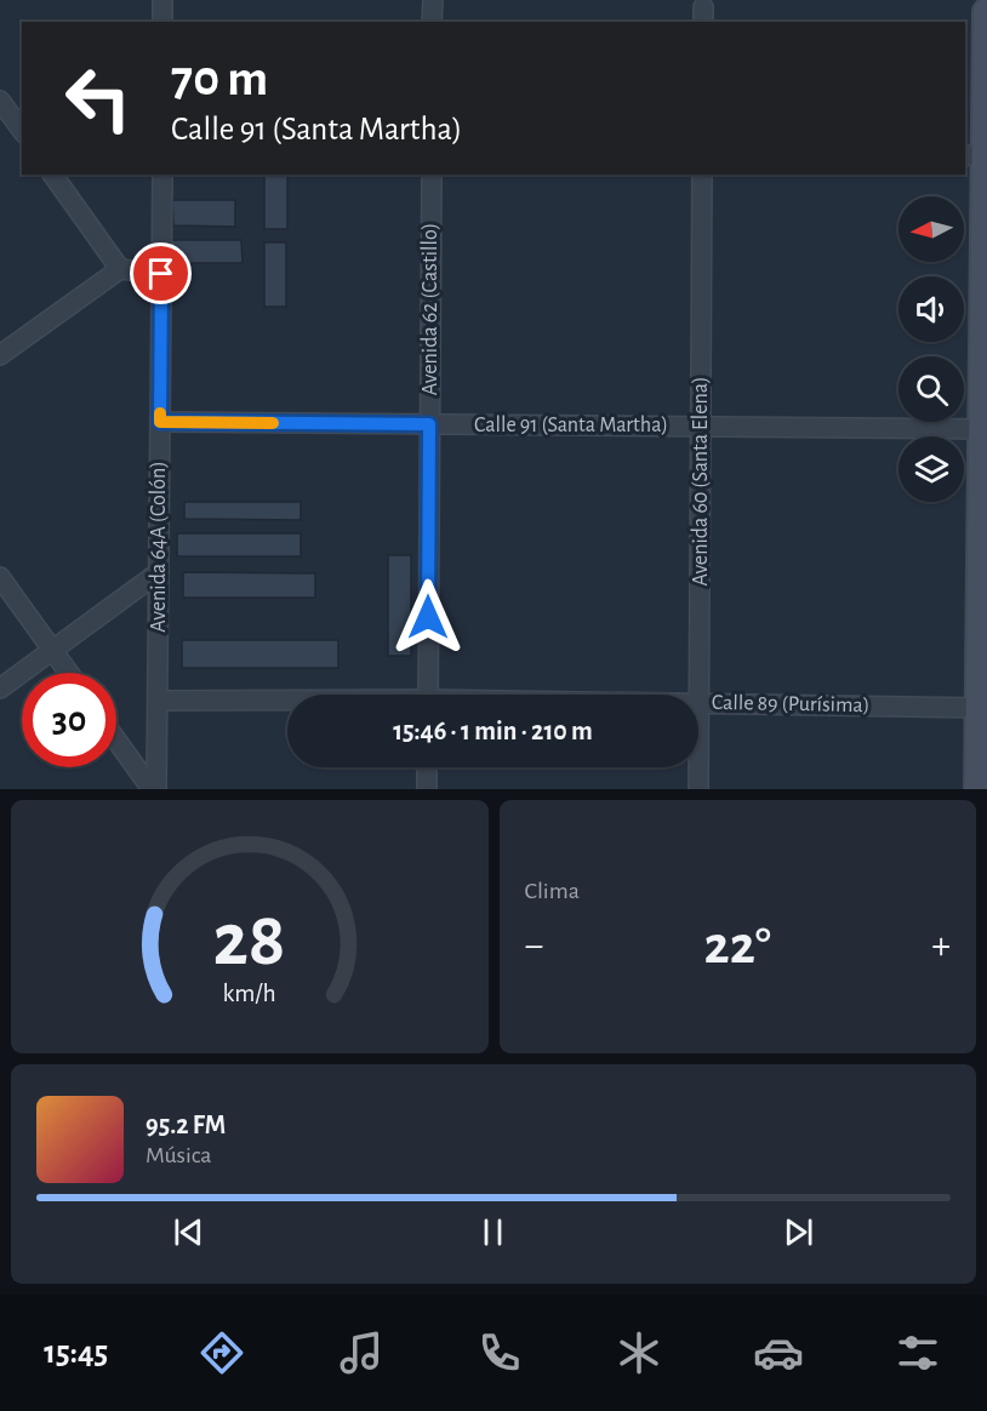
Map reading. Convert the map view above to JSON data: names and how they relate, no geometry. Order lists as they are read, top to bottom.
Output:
{
  "streets": {
    "street": [
      "Avenida 62 (Castillo)",
      "Calle 91 (Santa Martha)",
      "Avenida 60 (Santa Elena)",
      "Avenida 64A (Colón)",
      "Calle 89 (Purísima)"
    ]
  },
  "crossings": [
    ["Avenida 62 (Castillo)", "Calle 91 (Santa Martha)"],
    ["Calle 91 (Santa Martha)", "Avenida 60 (Santa Elena)"],
    ["Calle 91 (Santa Martha)", "Avenida 64A (Colón)"],
    ["Avenida 60 (Santa Elena)", "Calle 89 (Purísima)"],
    ["Avenida 64A (Colón)", "Calle 89 (Purísima)"]
  ],
  "north": "left",
  "page": {
    "turn": ["70 m", "Calle 91 (Santa Martha)"],
    "limit": "30",
    "trip": "15:46 · 1 min · 210 m",
    "tile": "Clima",
    "heat": ["−", "22°", "+"],
    "song": ["95.2 FM", "Música"],
    "tabs": "15:45",
    "gauge": ["28", "km/h"]
  }
}
